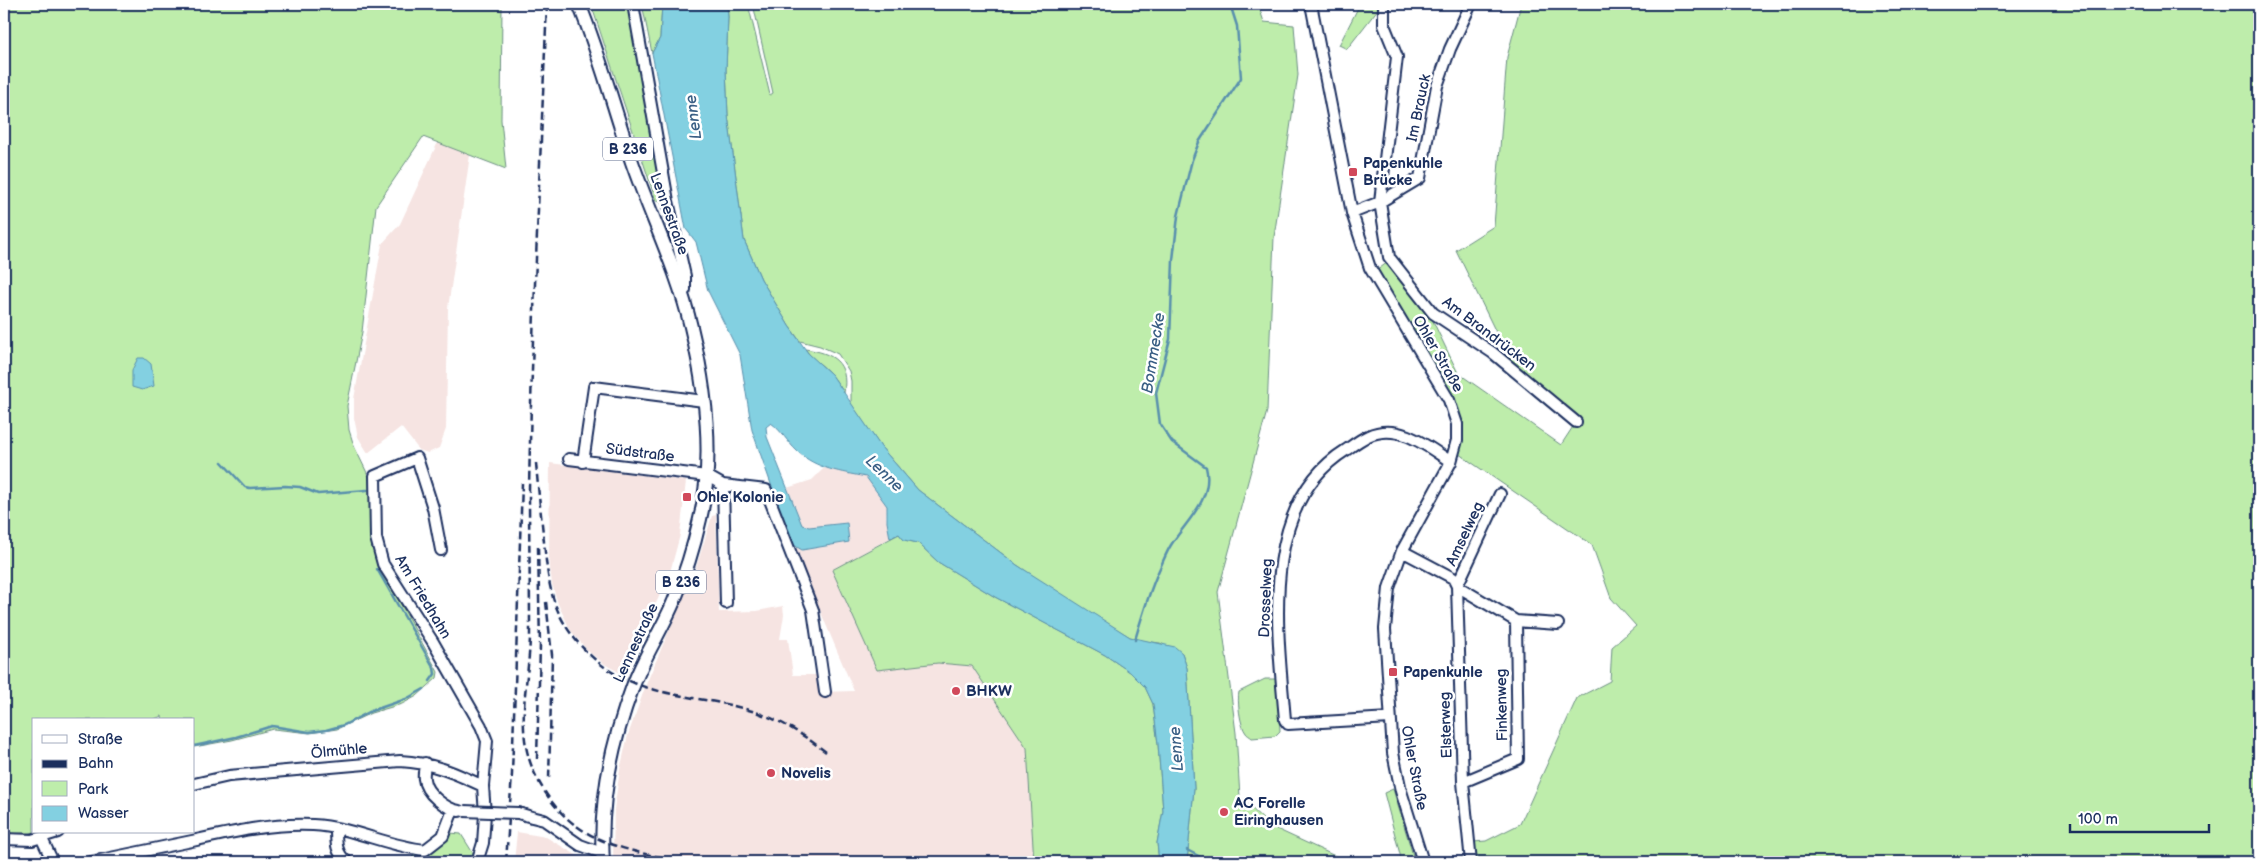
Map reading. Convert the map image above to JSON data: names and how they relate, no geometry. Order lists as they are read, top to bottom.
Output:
{
  "streets": {
    "main road": ["B 236", "Lennestraße"],
    "street": [
      "Im Brauck",
      "Am Brandrücken",
      "Ohler Straße",
      "Südstraße",
      "Amselweg",
      "Am Friedhahn",
      "Drosselweg",
      "Finkenweg",
      "Elsterweg",
      "Ölmühle"
    ]
  },
  "crossings": [
    ["Im Brauck", "Am Brandrücken"],
    ["Im Brauck", "Ohler Straße"],
    ["Lennestraße", "Südstraße"],
    ["Ohler Straße", "Amselweg"],
    ["Ohler Straße", "Drosselweg"],
    ["Amselweg", "Finkenweg"],
    ["Amselweg", "Elsterweg"],
    ["Am Friedhahn", "Ölmühle"],
    ["Finkenweg", "Elsterweg"]
  ],
  "water": ["Lenne", "Bommecke"],
  "places": {
    "transit": ["Papenkuhle Brücke", "Ohle Kolonie", "Papenkuhle"],
    "other": ["BHKW", "Novelis", "AC Forelle Eiringhausen"]
  },
  "legend": [
    "Straße",
    "Bahn",
    "Park",
    "Wasser"
  ],
  "scale_bar": "100 m"
}
